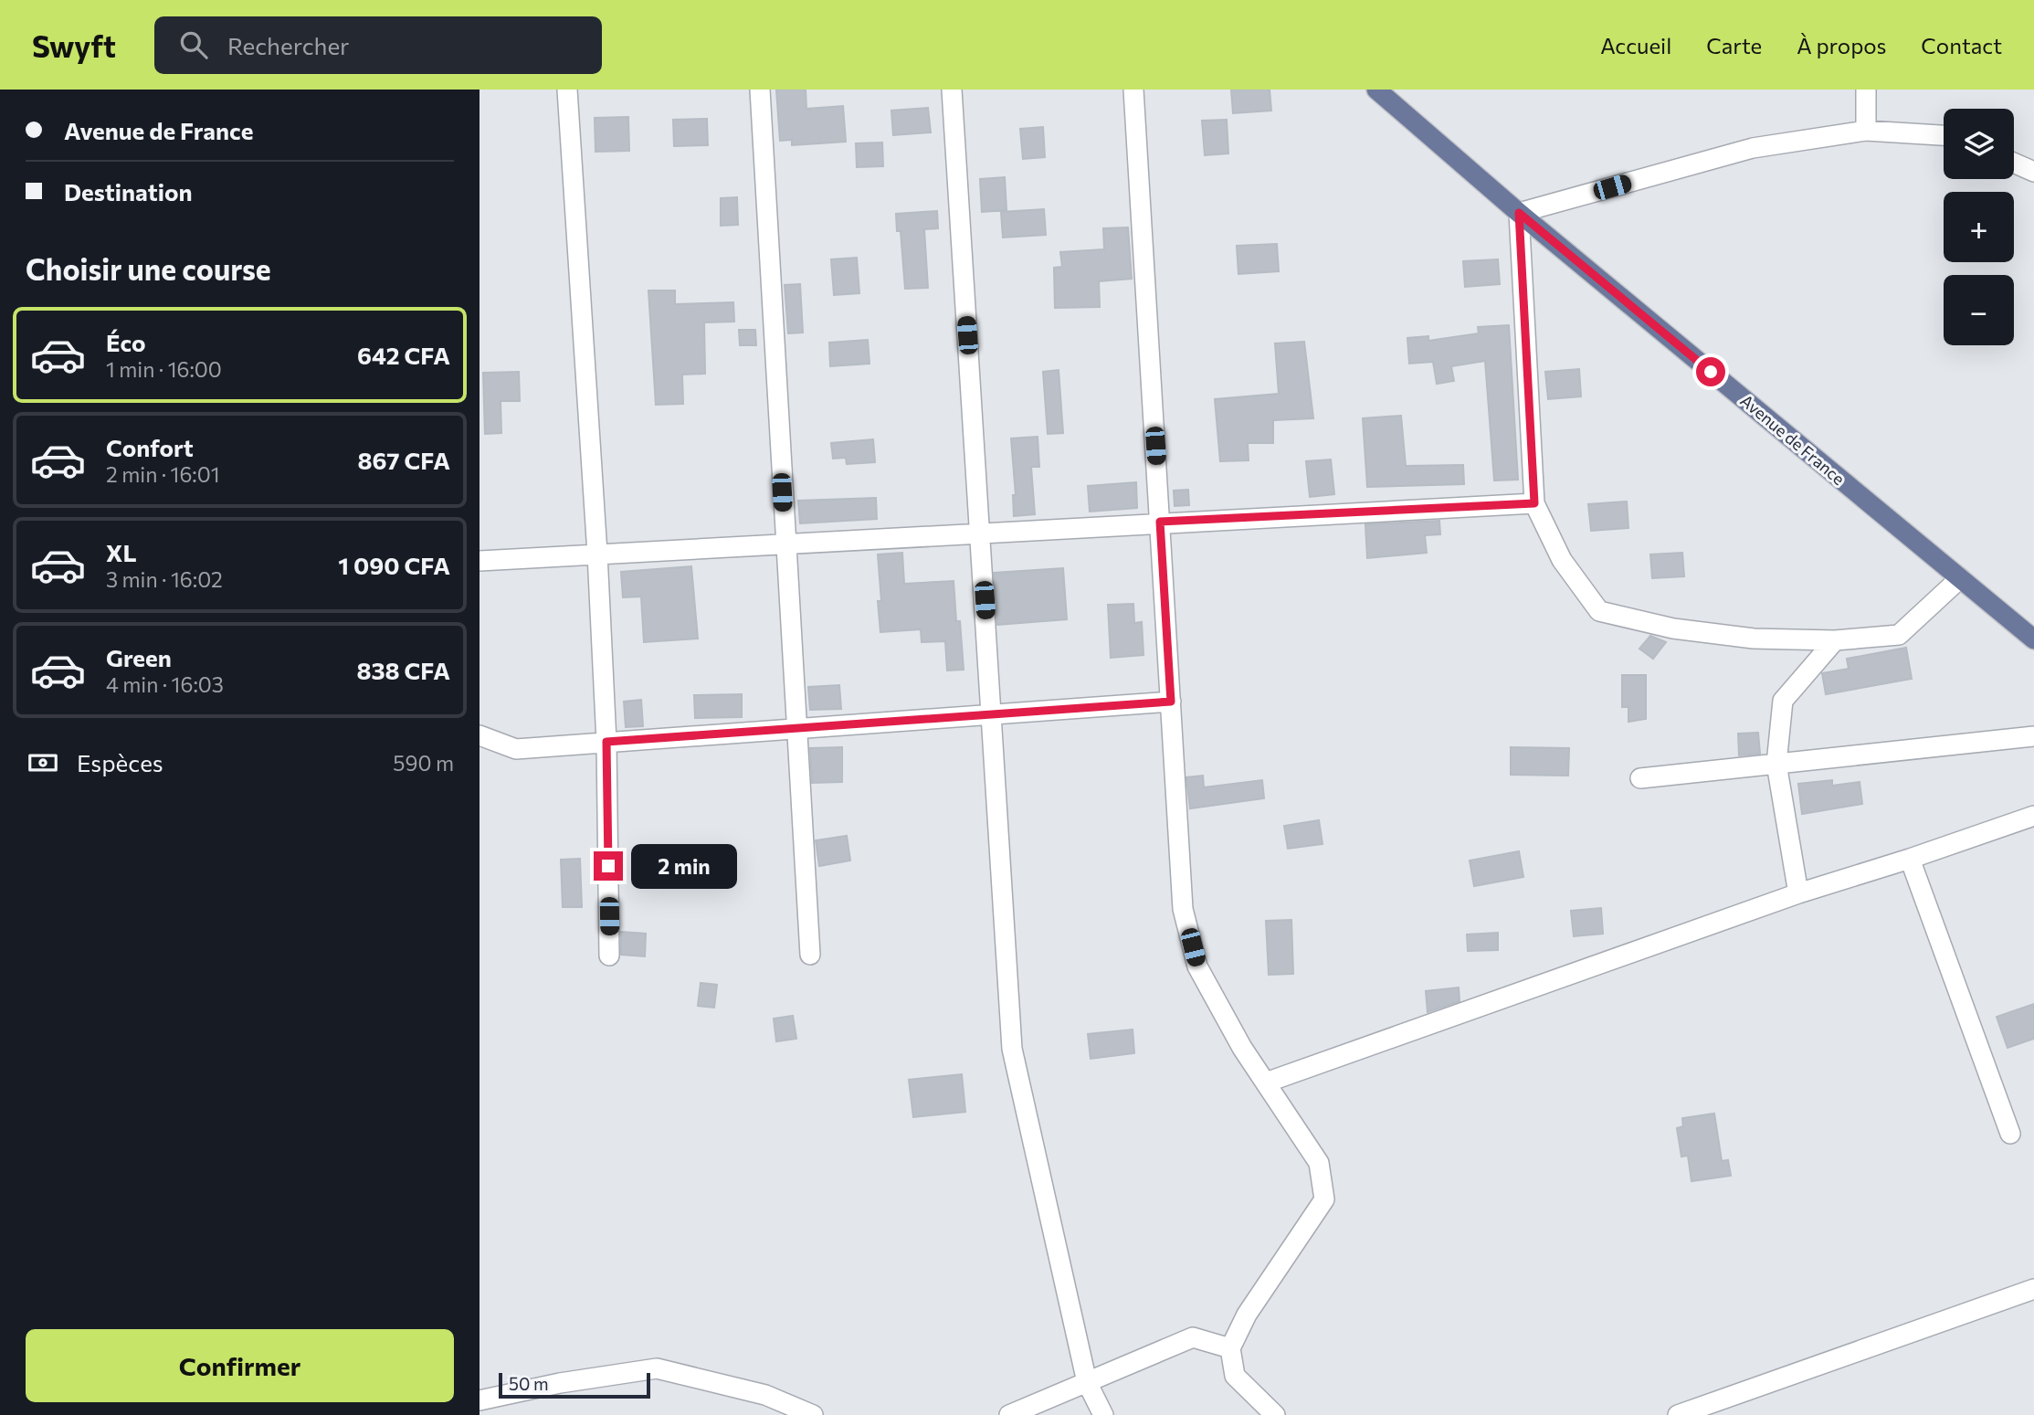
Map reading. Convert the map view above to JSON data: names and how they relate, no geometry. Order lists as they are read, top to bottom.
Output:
{
  "streets": {
    "main road": ["Avenue de France"]
  },
  "scale_bar": "50 m",
  "page": {
    "header": "Swyft",
    "search": "Rechercher",
    "nav": [
      "Accueil",
      "Carte",
      "À propos",
      "Contact"
    ],
    "banner": ["Avenue de France", "Destination"],
    "map_buttons": ["+", "−"],
    "heading": "Choisir une course",
    "list": [
      {
        "name": "Éco",
        "note": "1 min · 16:00",
        "value": "642 CFA"
      },
      {
        "name": "Confort",
        "note": "2 min · 16:01",
        "value": "867 CFA"
      },
      {
        "name": "XL",
        "note": "3 min · 16:02",
        "value": "1 090 CFA"
      },
      {
        "name": "Green",
        "note": "4 min · 16:03",
        "value": "838 CFA"
      }
    ],
    "pay": ["Espèces", "590 m"],
    "bubble": "2 min",
    "buttons": "Confirmer",
    "scale": "50 m"
  }
}
